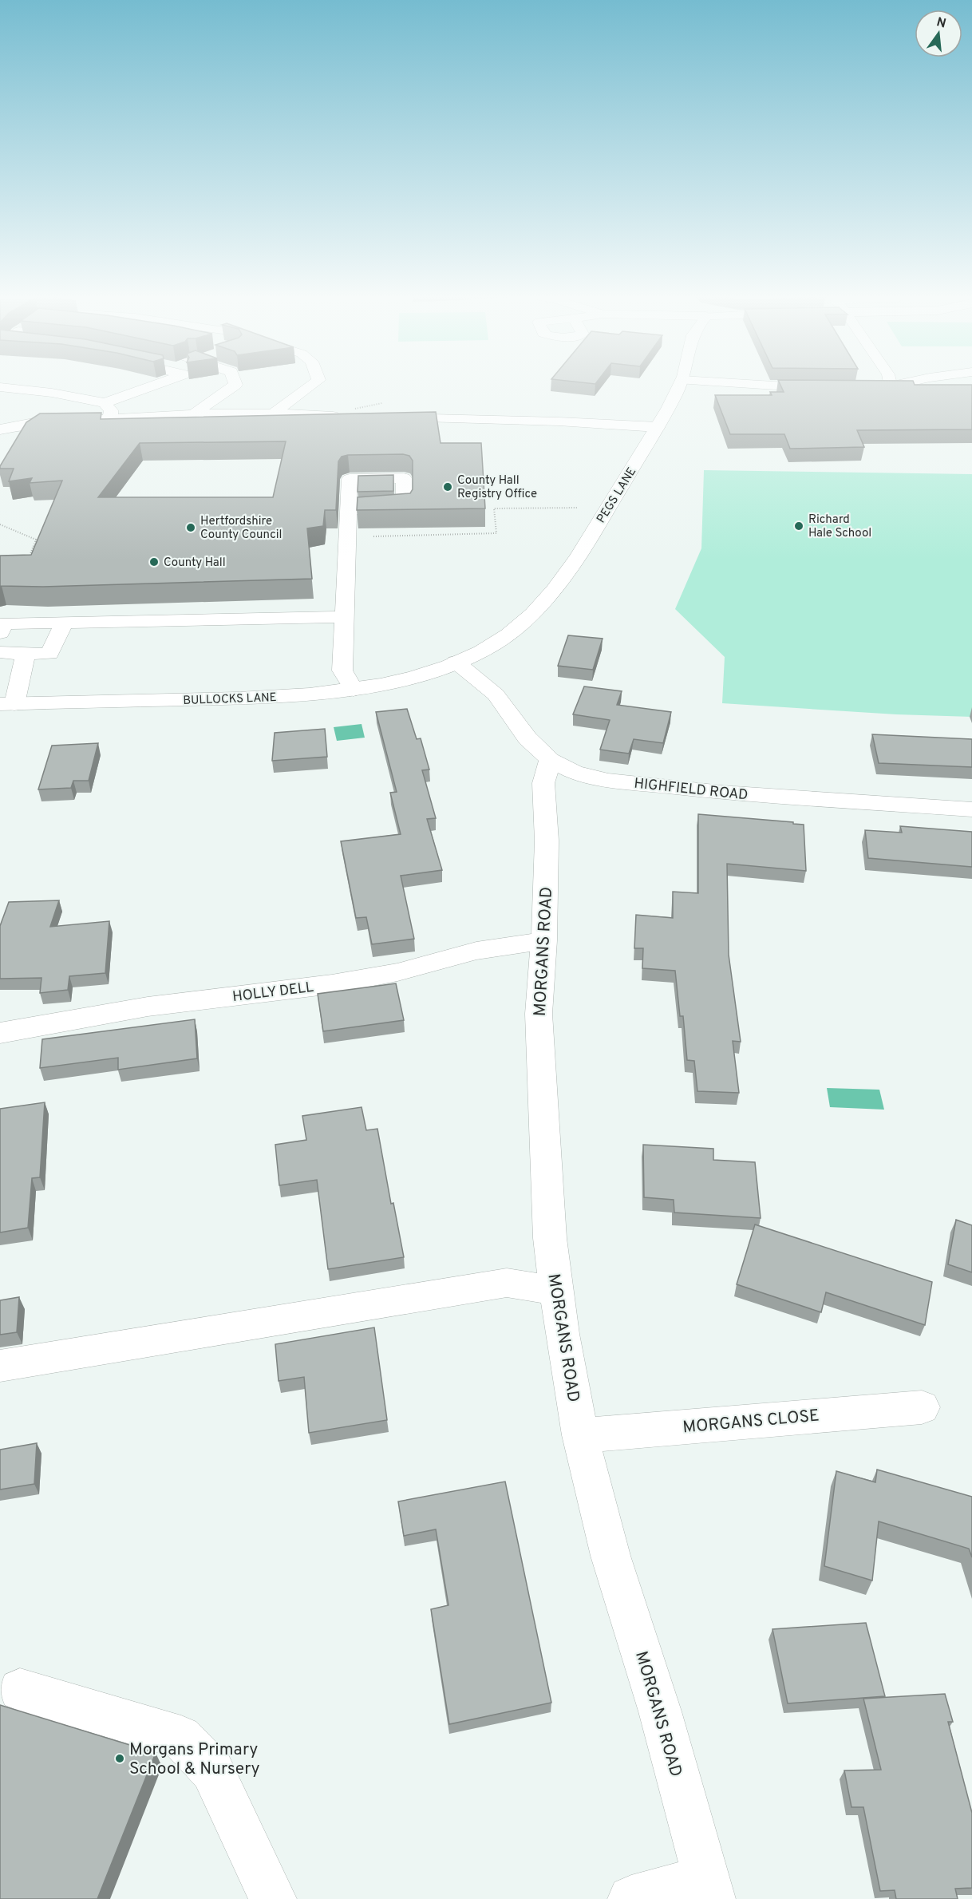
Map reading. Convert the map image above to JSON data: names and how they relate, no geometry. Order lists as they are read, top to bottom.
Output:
{
  "streets": {
    "main road": [
      "PEGS LANE",
      "BULLOCKS LANE",
      "HIGHFIELD ROAD",
      "MORGANS ROAD",
      "HOLLY DELL",
      "MORGANS CLOSE"
    ]
  },
  "crossings": [
    ["PEGS LANE", "BULLOCKS LANE"],
    ["PEGS LANE", "HIGHFIELD ROAD"],
    ["BULLOCKS LANE", "HIGHFIELD ROAD"],
    ["HIGHFIELD ROAD", "MORGANS ROAD"],
    ["MORGANS ROAD", "HOLLY DELL"],
    ["MORGANS ROAD", "MORGANS CLOSE"]
  ],
  "places": [
    "County Hall Registry Office",
    "Richard Hale School",
    "Hertfordshire County Council",
    "County Hall",
    "Morgans Primary School & Nursery"
  ],
  "north": "top"
}
